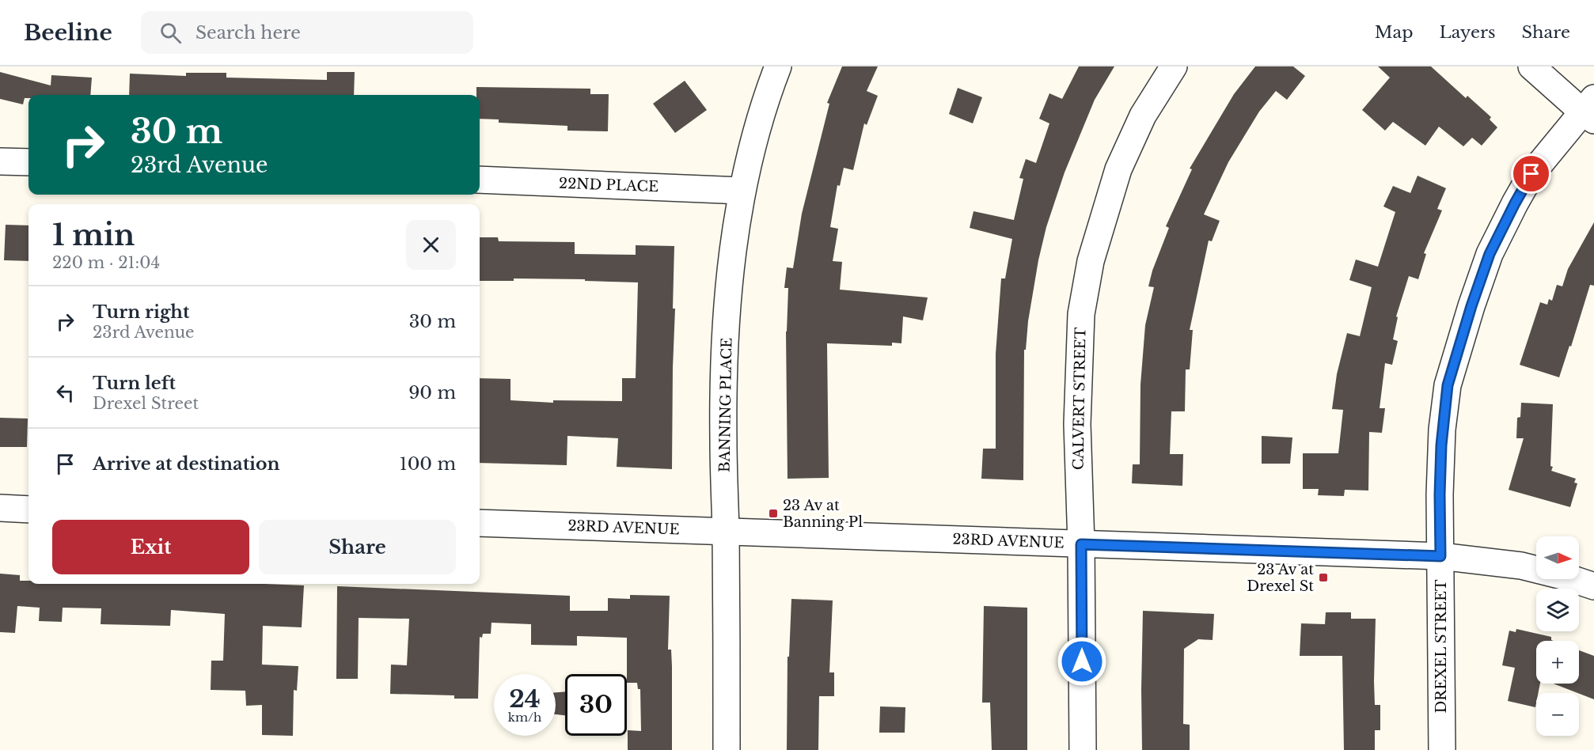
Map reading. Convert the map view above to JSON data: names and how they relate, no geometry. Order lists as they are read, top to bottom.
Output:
{
  "streets": {
    "street": [
      "22ND PLACE",
      "CALVERT STREET",
      "BANNING PLACE",
      "23RD AVENUE",
      "DREXEL STREET"
    ]
  },
  "crossings": [
    ["22ND PLACE", "BANNING PLACE"],
    ["CALVERT STREET", "23RD AVENUE"],
    ["BANNING PLACE", "23RD AVENUE"],
    ["23RD AVENUE", "DREXEL STREET"]
  ],
  "places": {
    "transit": ["23 Av at Banning Pl", "23 Av at Drexel St"]
  },
  "north": "right",
  "page": {
    "header": "Beeline",
    "search": "Search here",
    "nav": ["Map", "Layers", "Share"],
    "turn": ["30 m", "23rd Avenue"],
    "heading": ["1 min", "220 m · 21:04"],
    "list": [
      {
        "name": "Turn right",
        "note": "23rd Avenue",
        "value": "30 m"
      },
      {
        "name": "Turn left",
        "note": "Drexel Street",
        "value": "90 m"
      },
      {
        "name": "Arrive at destination",
        "value": "100 m"
      }
    ],
    "buttons": ["Exit", "Share"],
    "map_buttons": ["+", "−"],
    "speed": "24 km/h",
    "limit": "30"
  }
}
